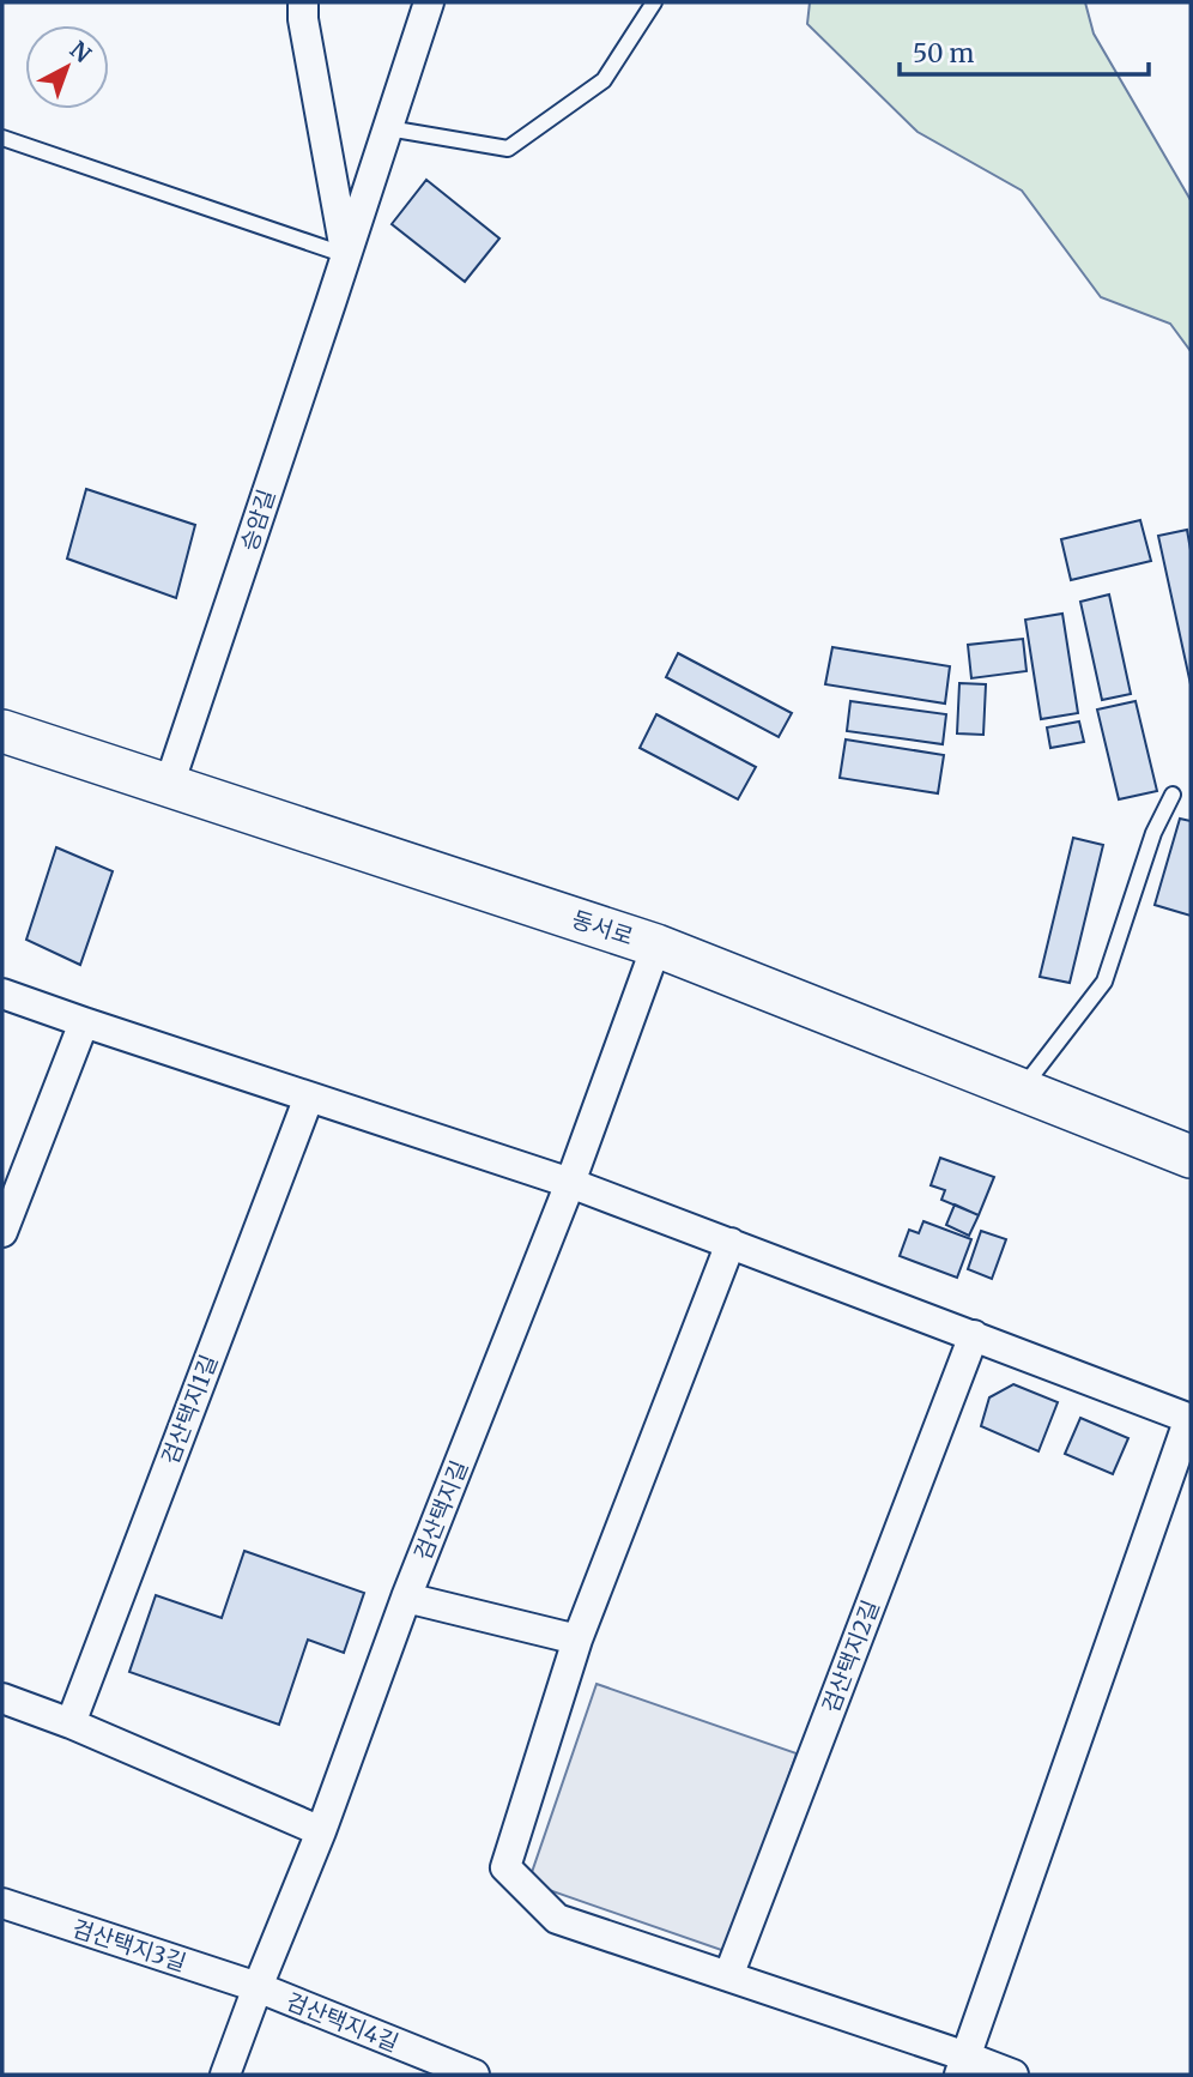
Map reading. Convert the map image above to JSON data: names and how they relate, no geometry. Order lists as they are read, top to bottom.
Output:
{
  "streets": {
    "main road": ["동서로"],
    "street": [
      "승암길",
      "검산택지1길",
      "검산택지길",
      "검산택지2길",
      "검산택지3길",
      "검산택지4길"
    ]
  },
  "crossings": [
    ["승암길", "동서로"],
    ["동서로", "검산택지길"],
    ["검산택지길", "검산택지3길"],
    ["검산택지길", "검산택지4길"],
    ["검산택지3길", "검산택지4길"]
  ],
  "scale_bar": "50 m",
  "north": "top right"
}
